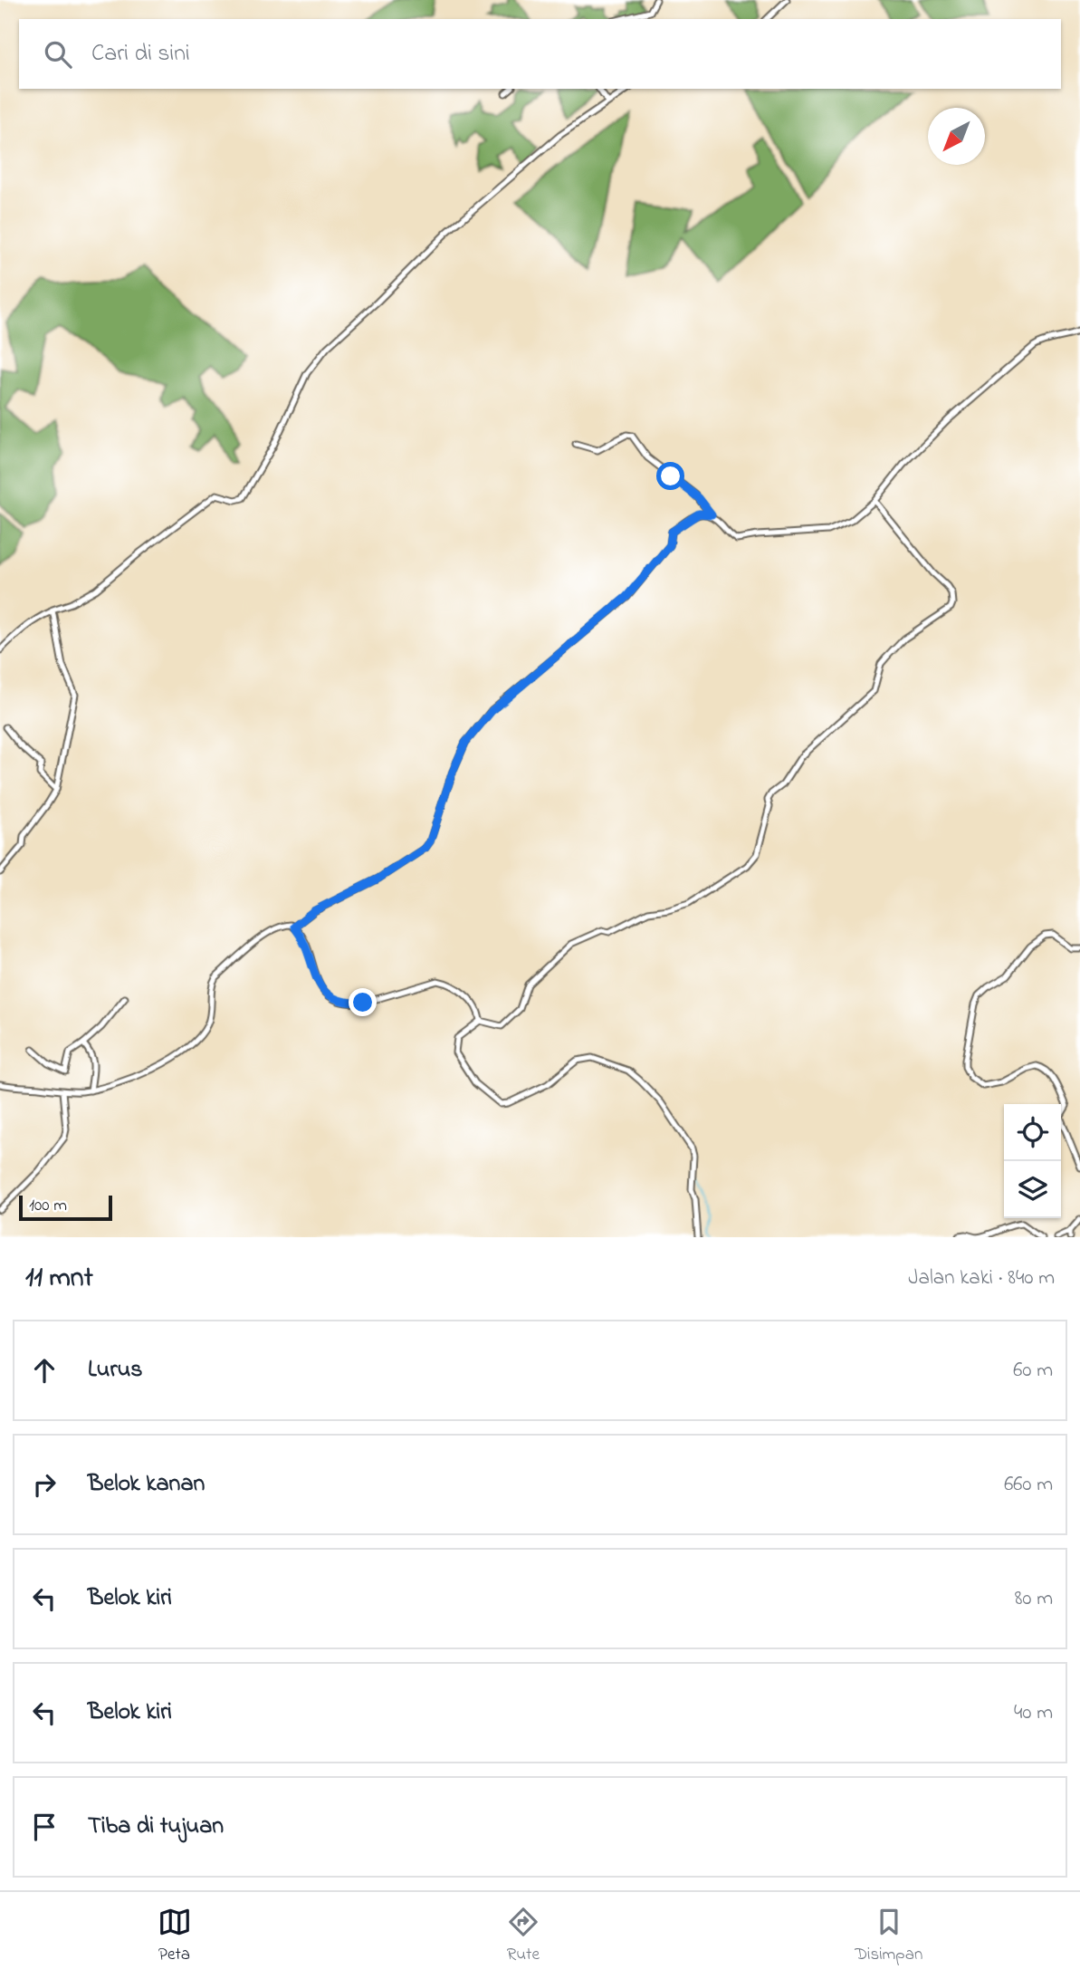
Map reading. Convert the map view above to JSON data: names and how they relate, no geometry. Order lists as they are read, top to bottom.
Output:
{
  "scale_bar": "100 m",
  "north": "bottom left",
  "page": {
    "search": "Cari di sini",
    "scale": "100 m",
    "heading": ["11 mnt", "Jalan kaki · 840 m"],
    "list": [
      ["Lurus", "60 m"],
      ["Belok kanan", "660 m"],
      ["Belok kiri", "80 m"],
      ["Belok kiri", "40 m"],
      "Tiba di tujuan"
    ],
    "nav": ["Peta", "Rute", "Disimpan"]
  }
}
